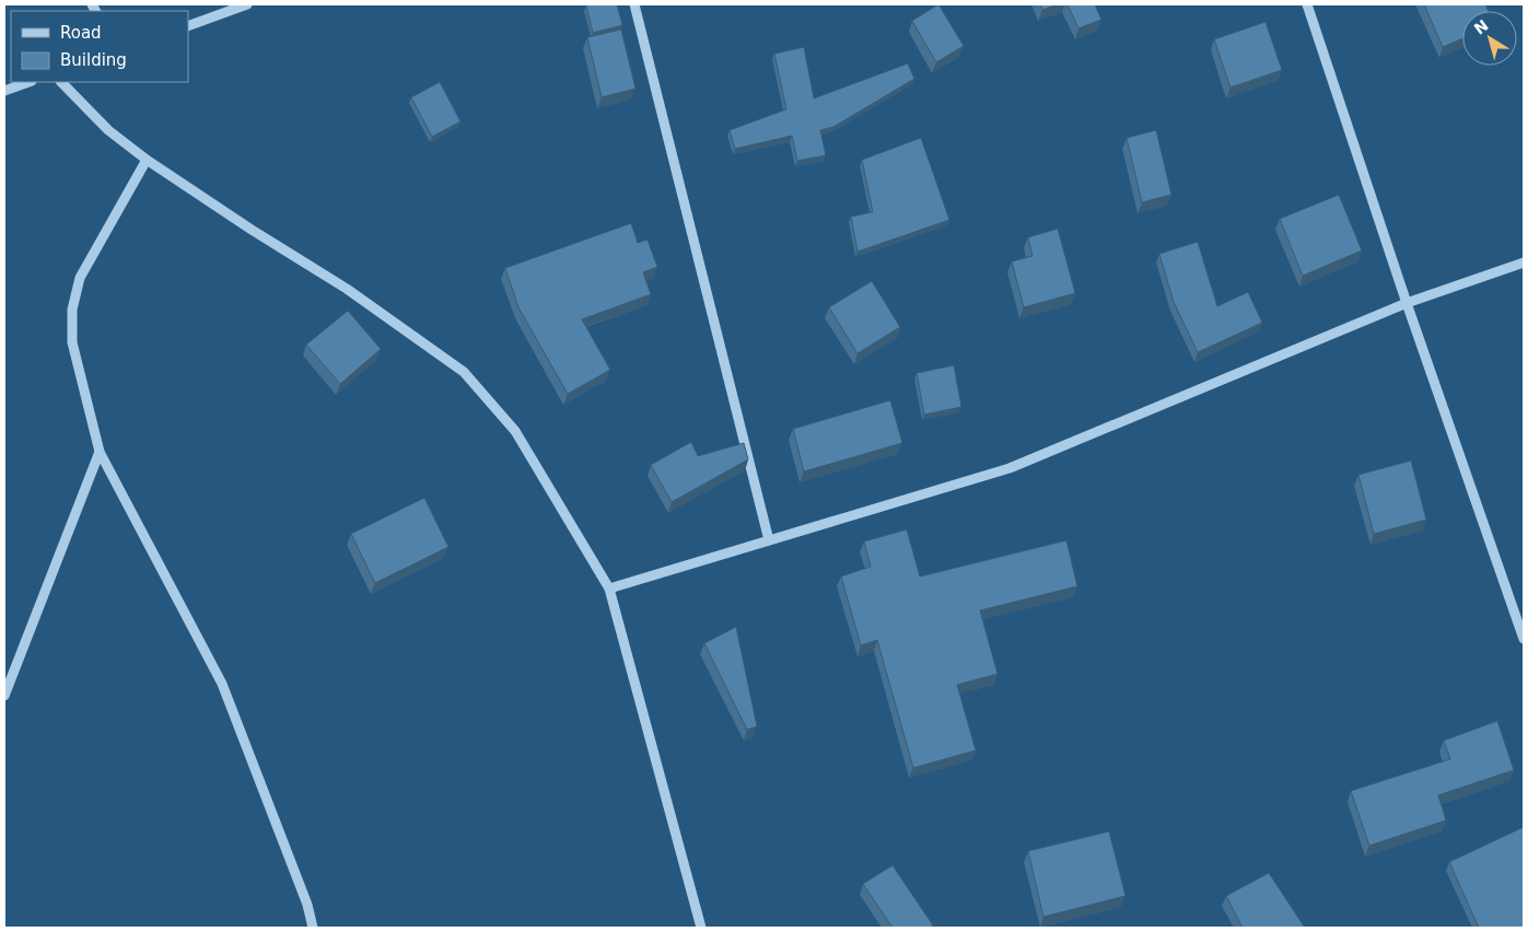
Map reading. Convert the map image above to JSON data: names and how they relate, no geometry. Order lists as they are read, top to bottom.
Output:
{
  "legend": ["Road", "Building"],
  "north": "top left"
}
